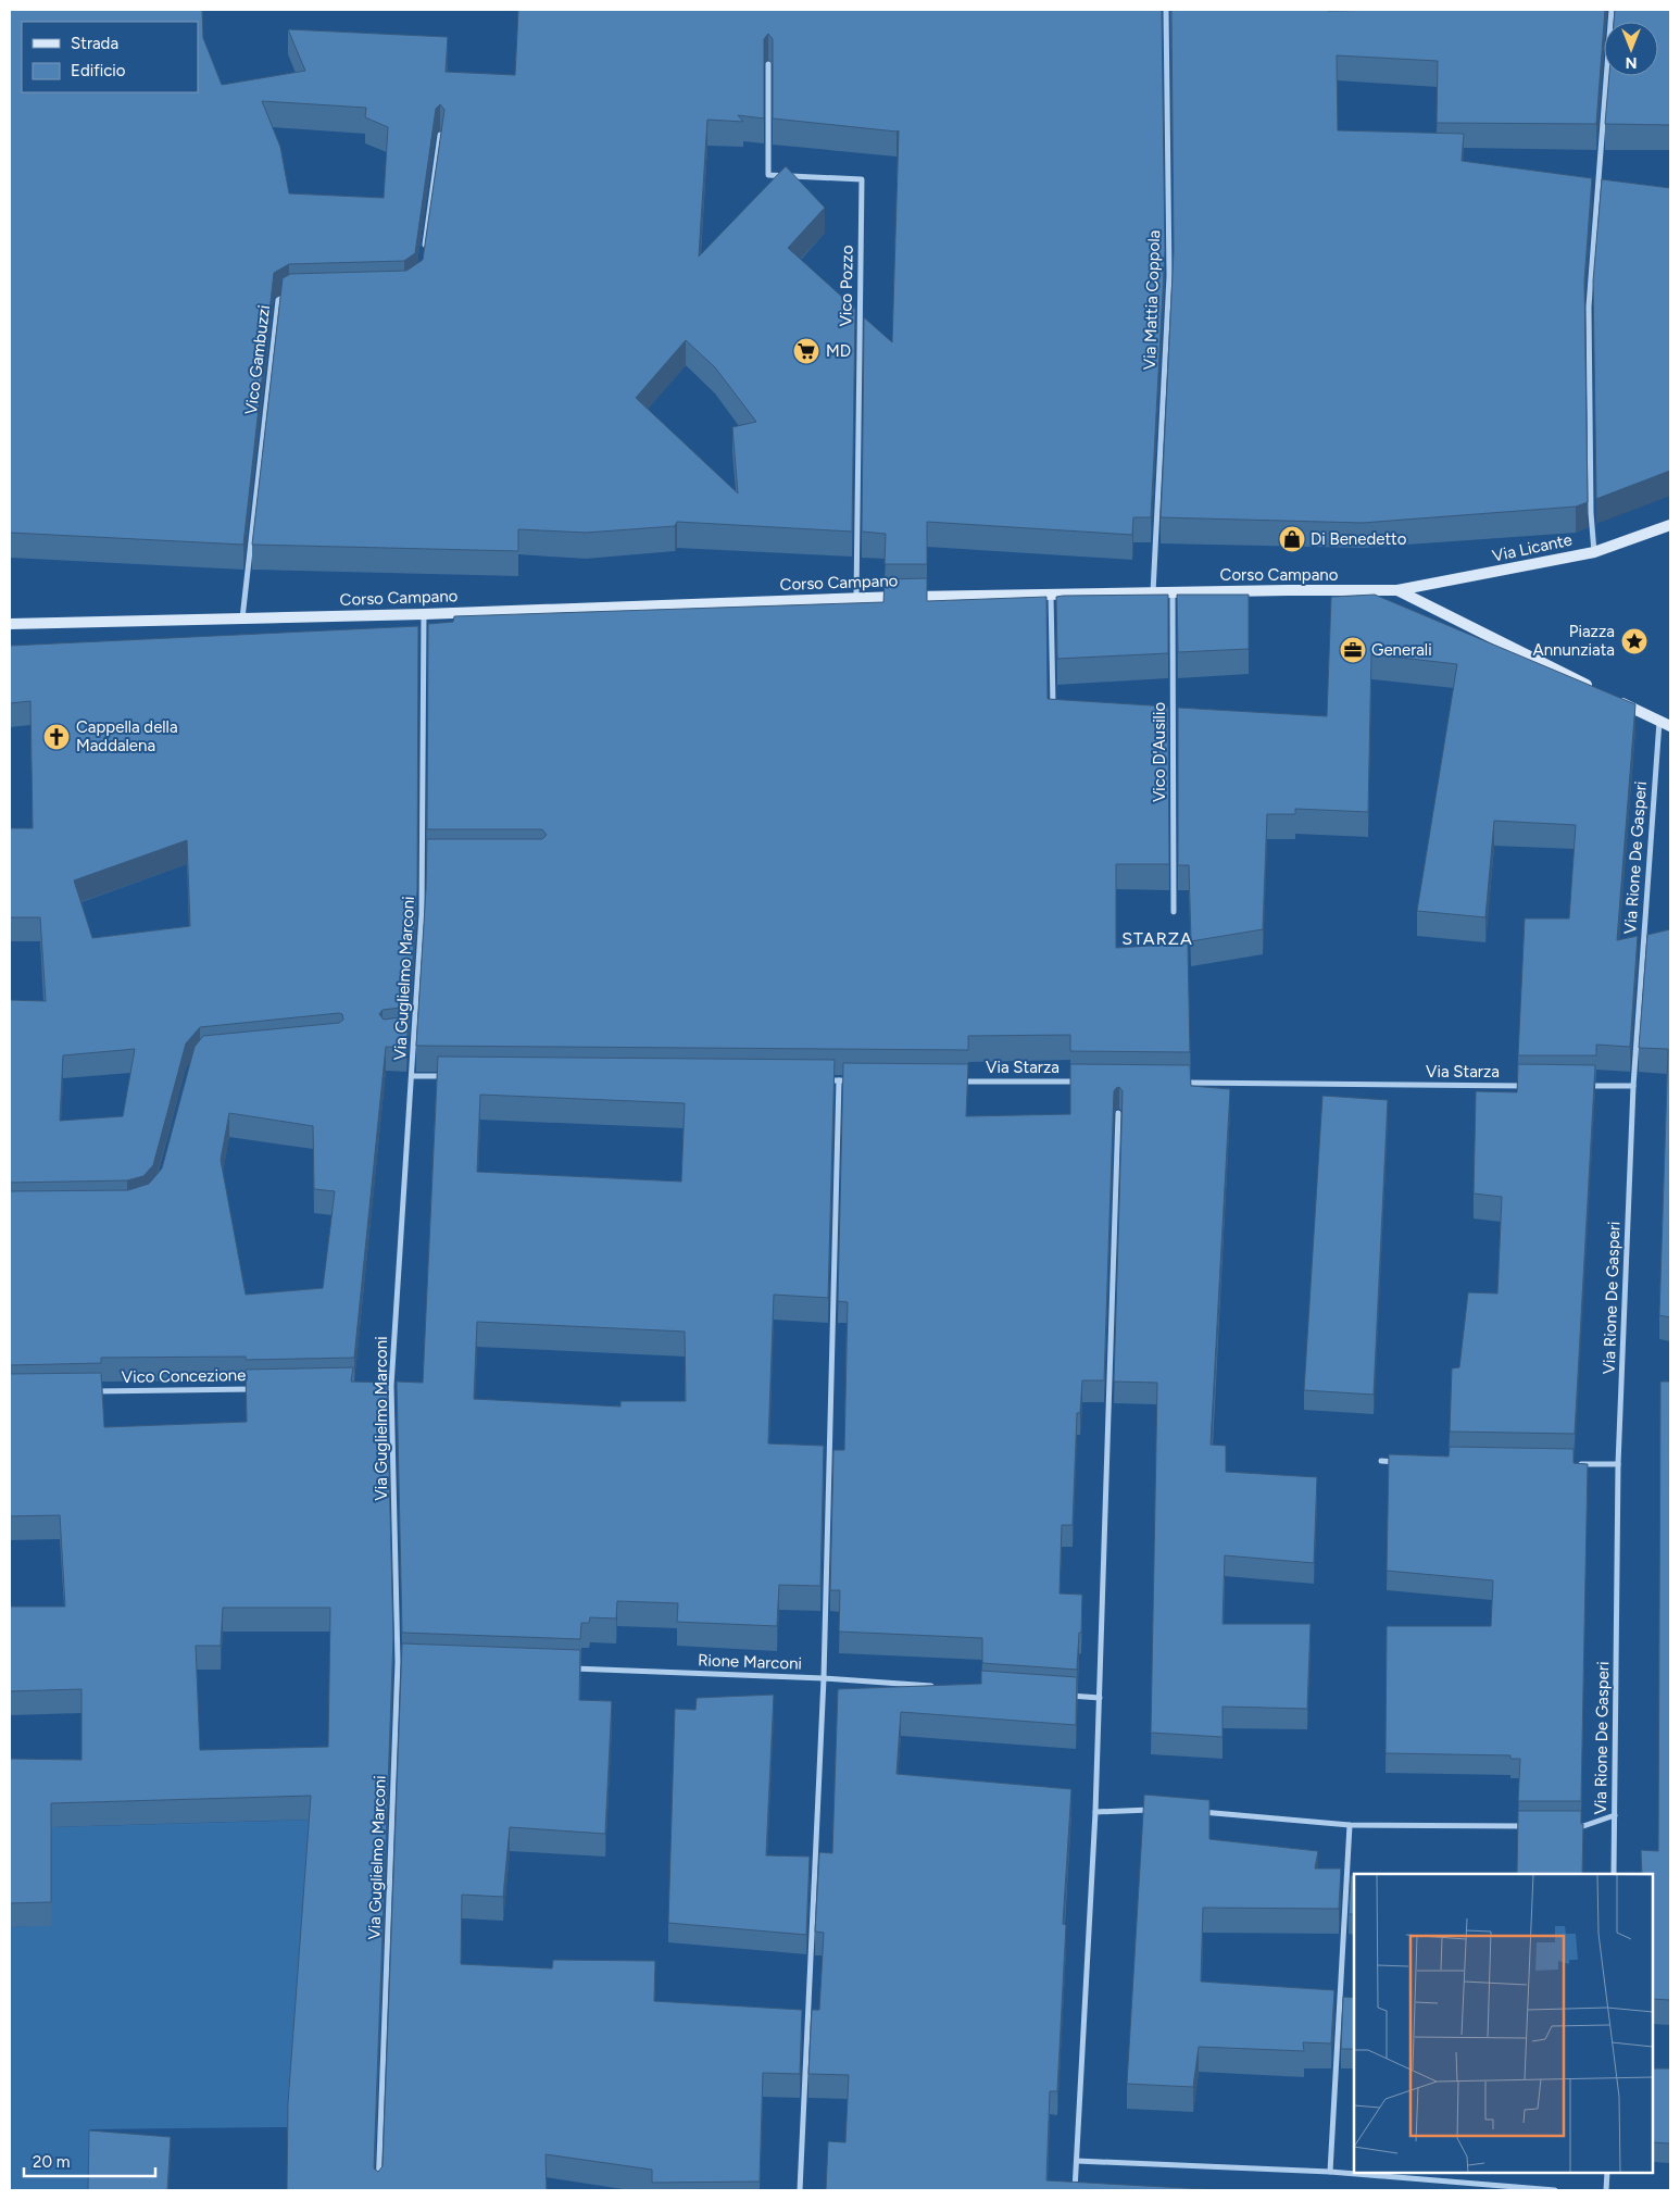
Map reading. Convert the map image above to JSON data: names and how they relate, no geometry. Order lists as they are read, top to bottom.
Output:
{
  "streets": {
    "main road": ["Via Licante", "Corso Campano"],
    "street": [
      "Vico Pozzo",
      "Via Mattia Coppola",
      "Vico Gambuzzi",
      "Vico D'Ausilio",
      "Via Rione De Gasperi",
      "Via Guglielmo Marconi",
      "Via Starza",
      "Vico Concezione",
      "Rione Marconi"
    ]
  },
  "crossings": [
    ["Vico Pozzo", "Corso Campano"],
    ["Via Mattia Coppola", "Corso Campano"],
    ["Vico Gambuzzi", "Corso Campano"],
    ["Via Licante", "Corso Campano"],
    ["Corso Campano", "Vico D'Ausilio"],
    ["Corso Campano", "Via Rione De Gasperi"],
    ["Corso Campano", "Via Guglielmo Marconi"]
  ],
  "districts": ["STARZA"],
  "places": {
    "supermarket": ["MD"],
    "shop": ["Di Benedetto"],
    "place": ["Piazza Annunziata"],
    "office": ["Generali"],
    "church": ["Cappella della Maddalena"]
  },
  "legend": ["Strada", "Edificio"],
  "scale_bar": "20 m",
  "north": "bottom"
}
